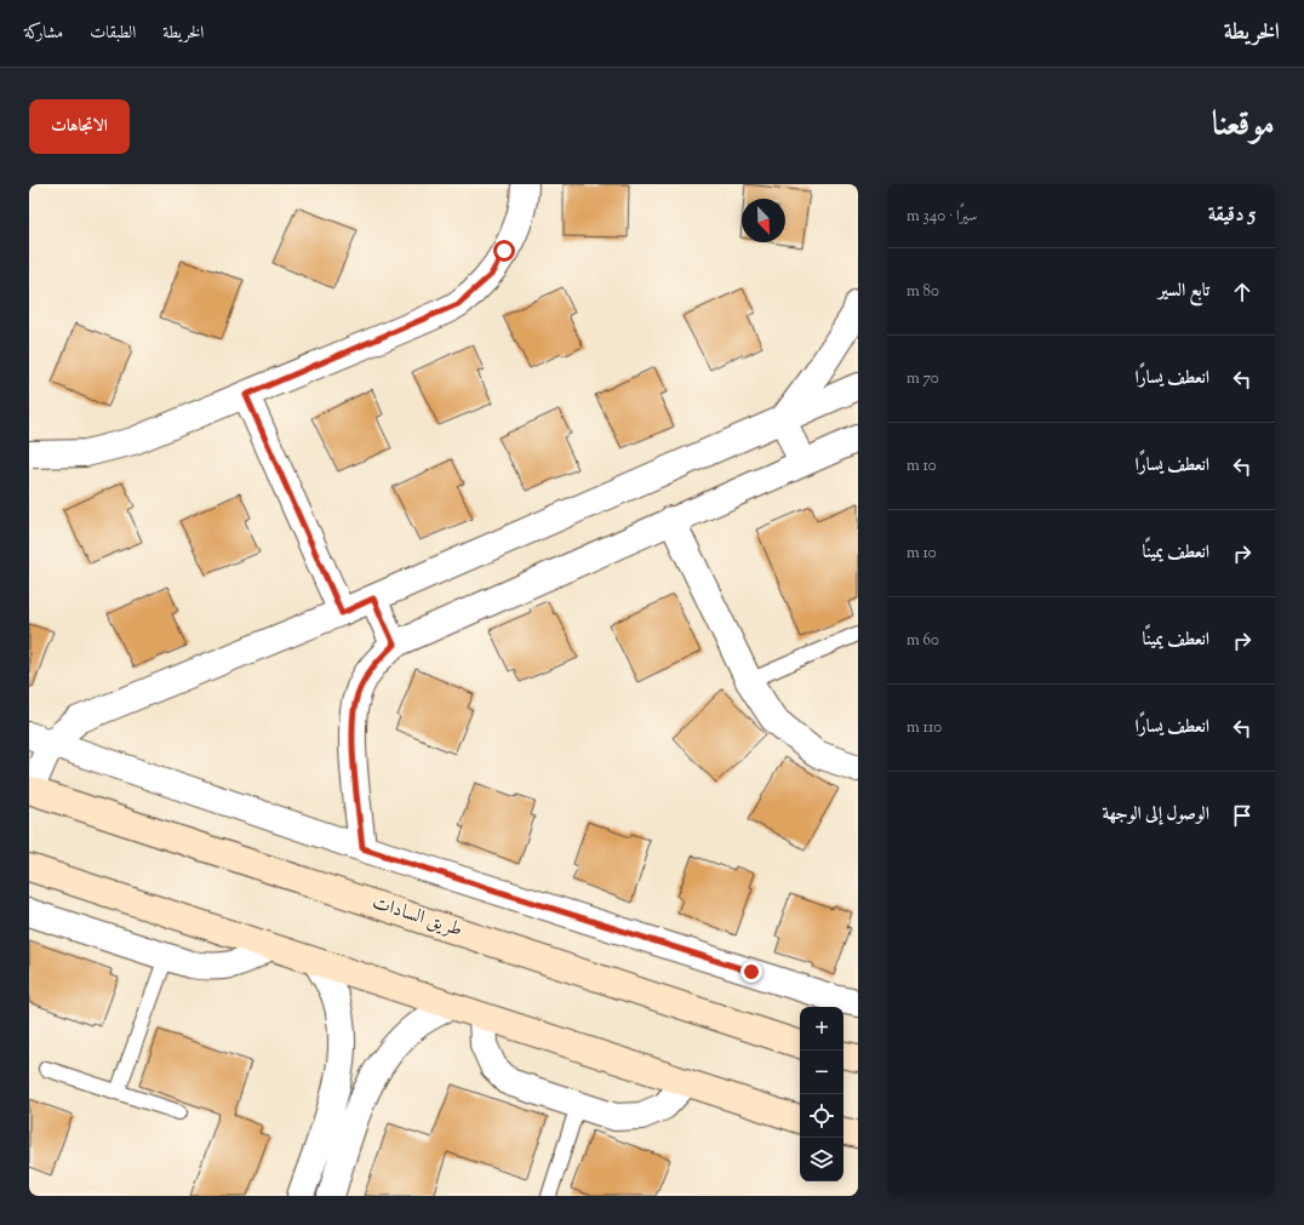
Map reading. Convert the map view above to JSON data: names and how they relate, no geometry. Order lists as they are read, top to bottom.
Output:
{
  "streets": {
    "main road": ["طريق السادات"]
  },
  "north": "bottom right",
  "page": {
    "header": "الخريطة",
    "nav": ["الخريطة", "الطبقات", "مشاركة"],
    "title": "موقعنا",
    "buttons": "الاتجاهات",
    "heading": ["5 دقيقة", "سيرًا · 340 m"],
    "list": [
      ["تابع السير", "80 m"],
      ["انعطف يسارًا", "70 m"],
      ["انعطف يسارًا", "10 m"],
      ["انعطف يمينًا", "10 m"],
      ["انعطف يمينًا", "60 m"],
      ["انعطف يسارًا", "110 m"],
      "الوصول إلى الوجهة"
    ],
    "map_buttons": ["+", "−"]
  }
}
